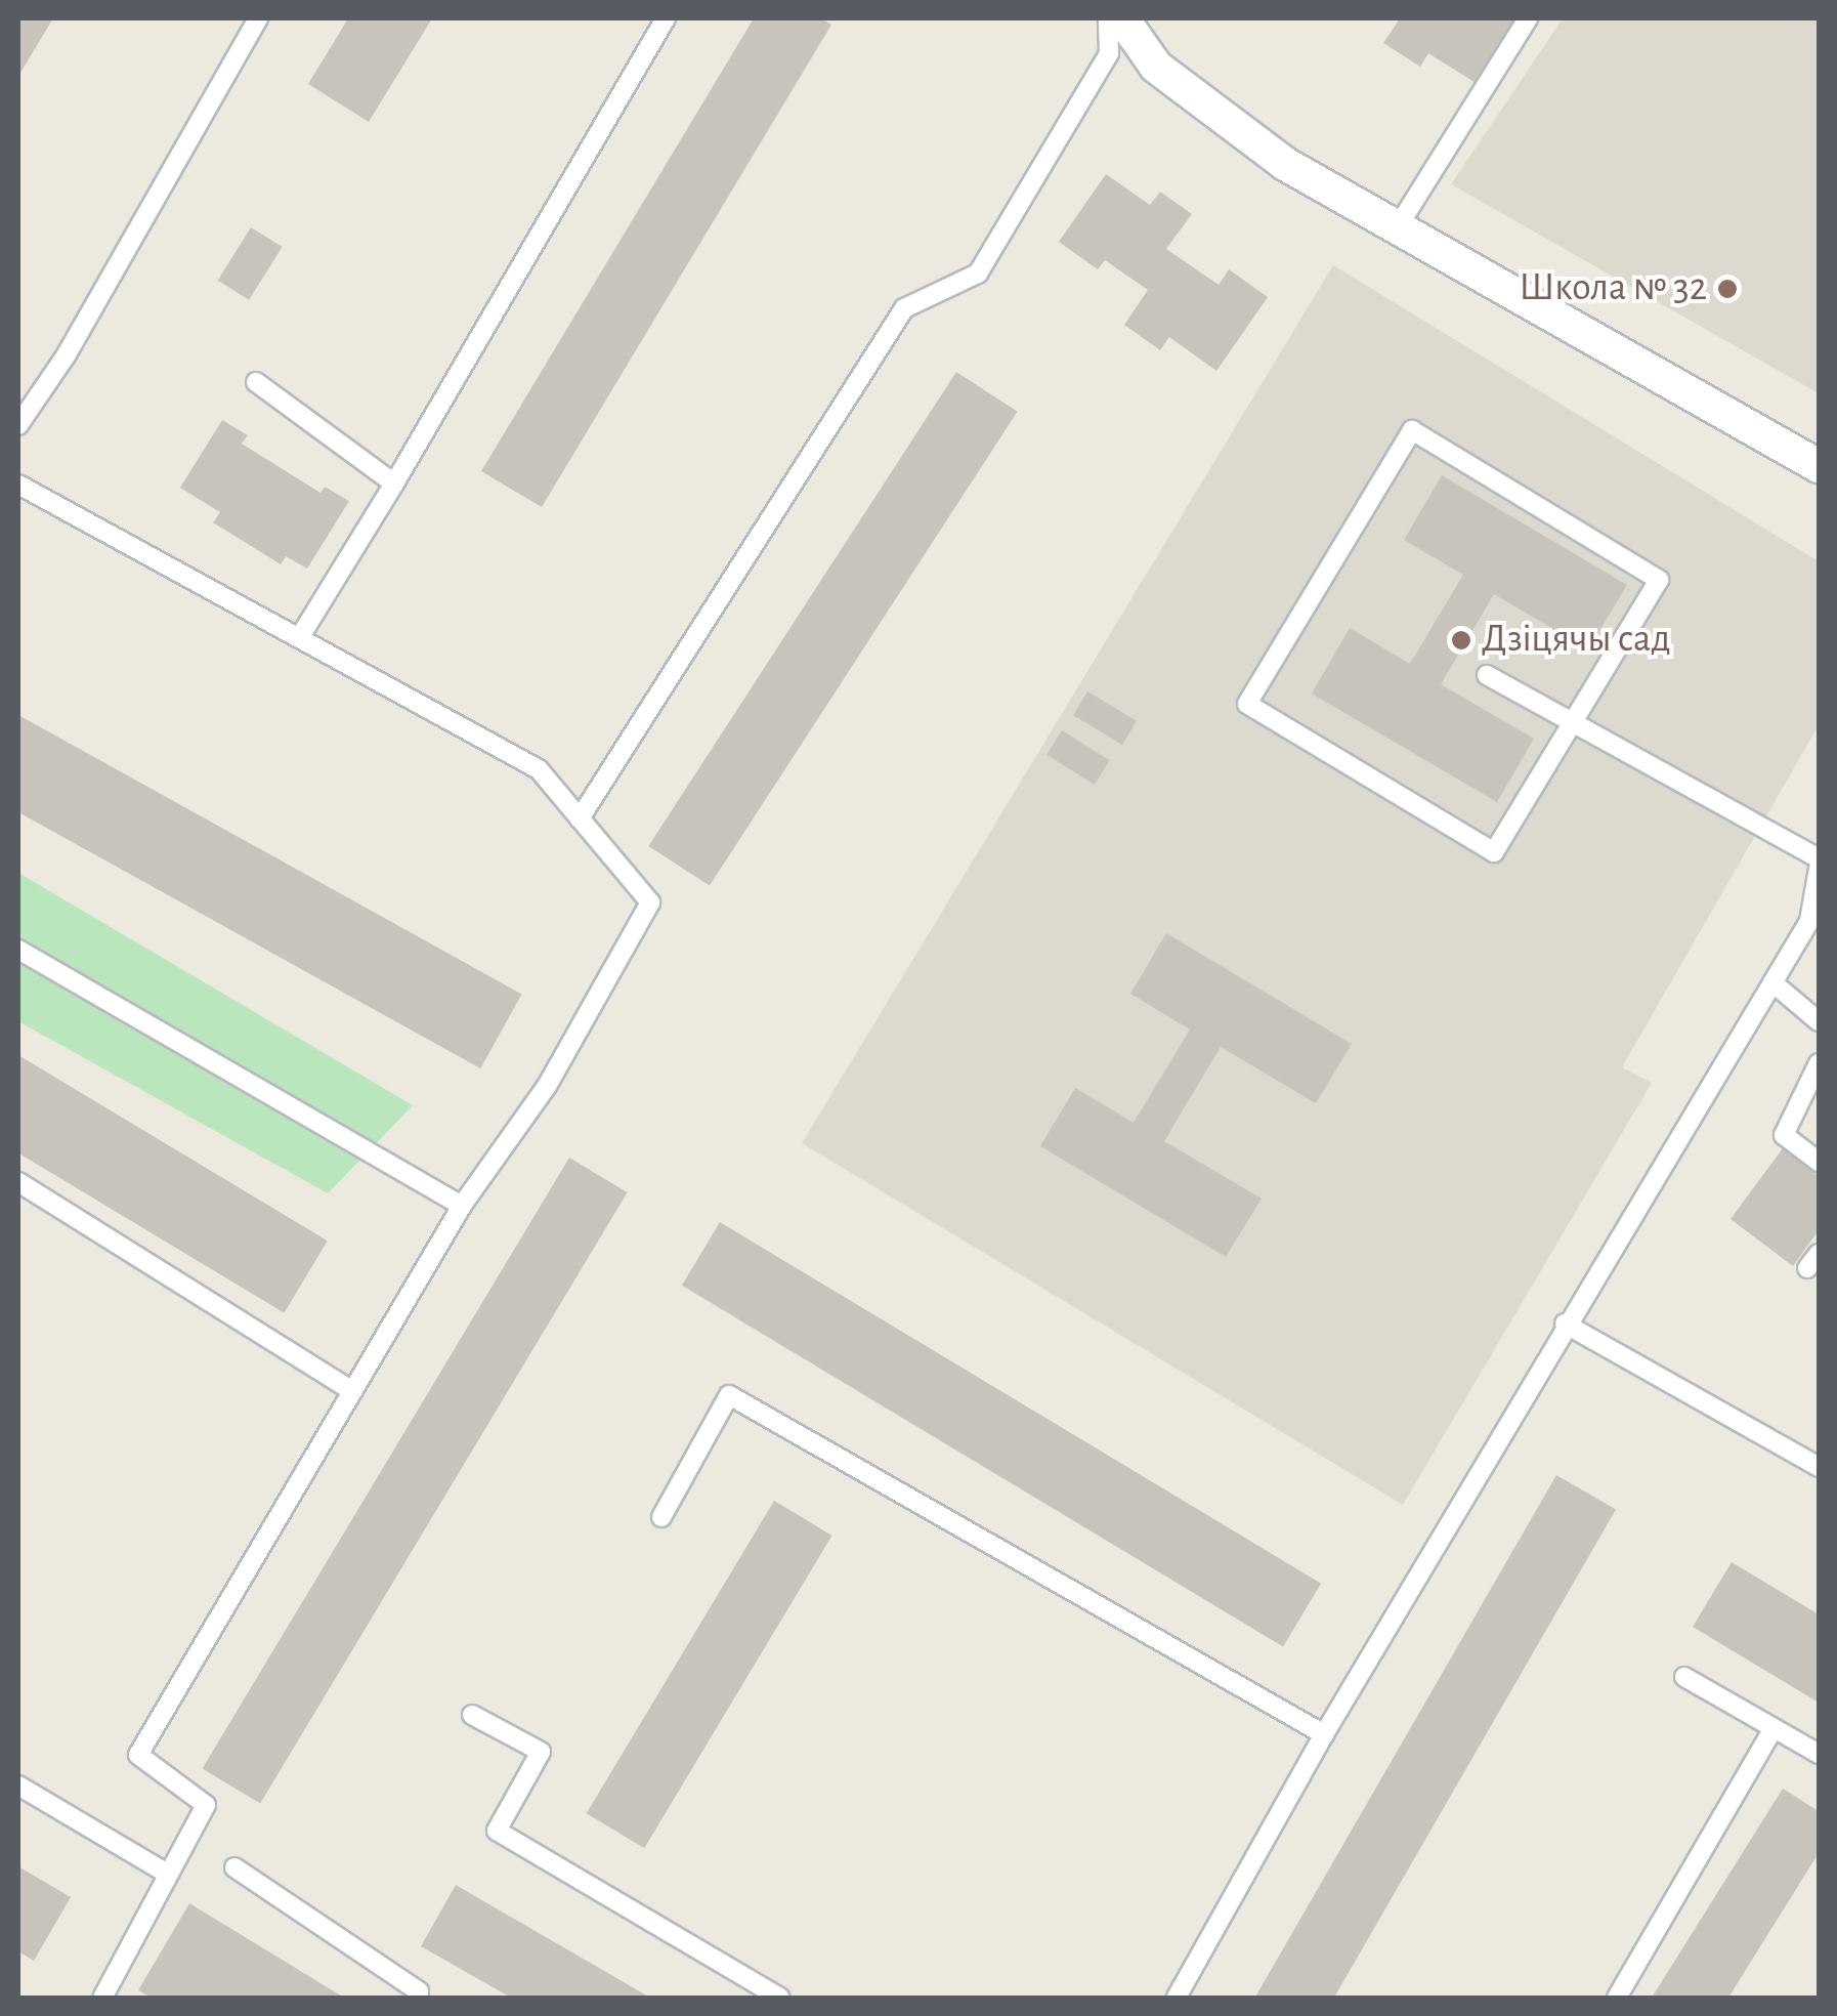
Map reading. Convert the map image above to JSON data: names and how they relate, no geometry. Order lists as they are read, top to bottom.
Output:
{
  "places": ["Школа № 32", "Дзіцячы сад"]
}
